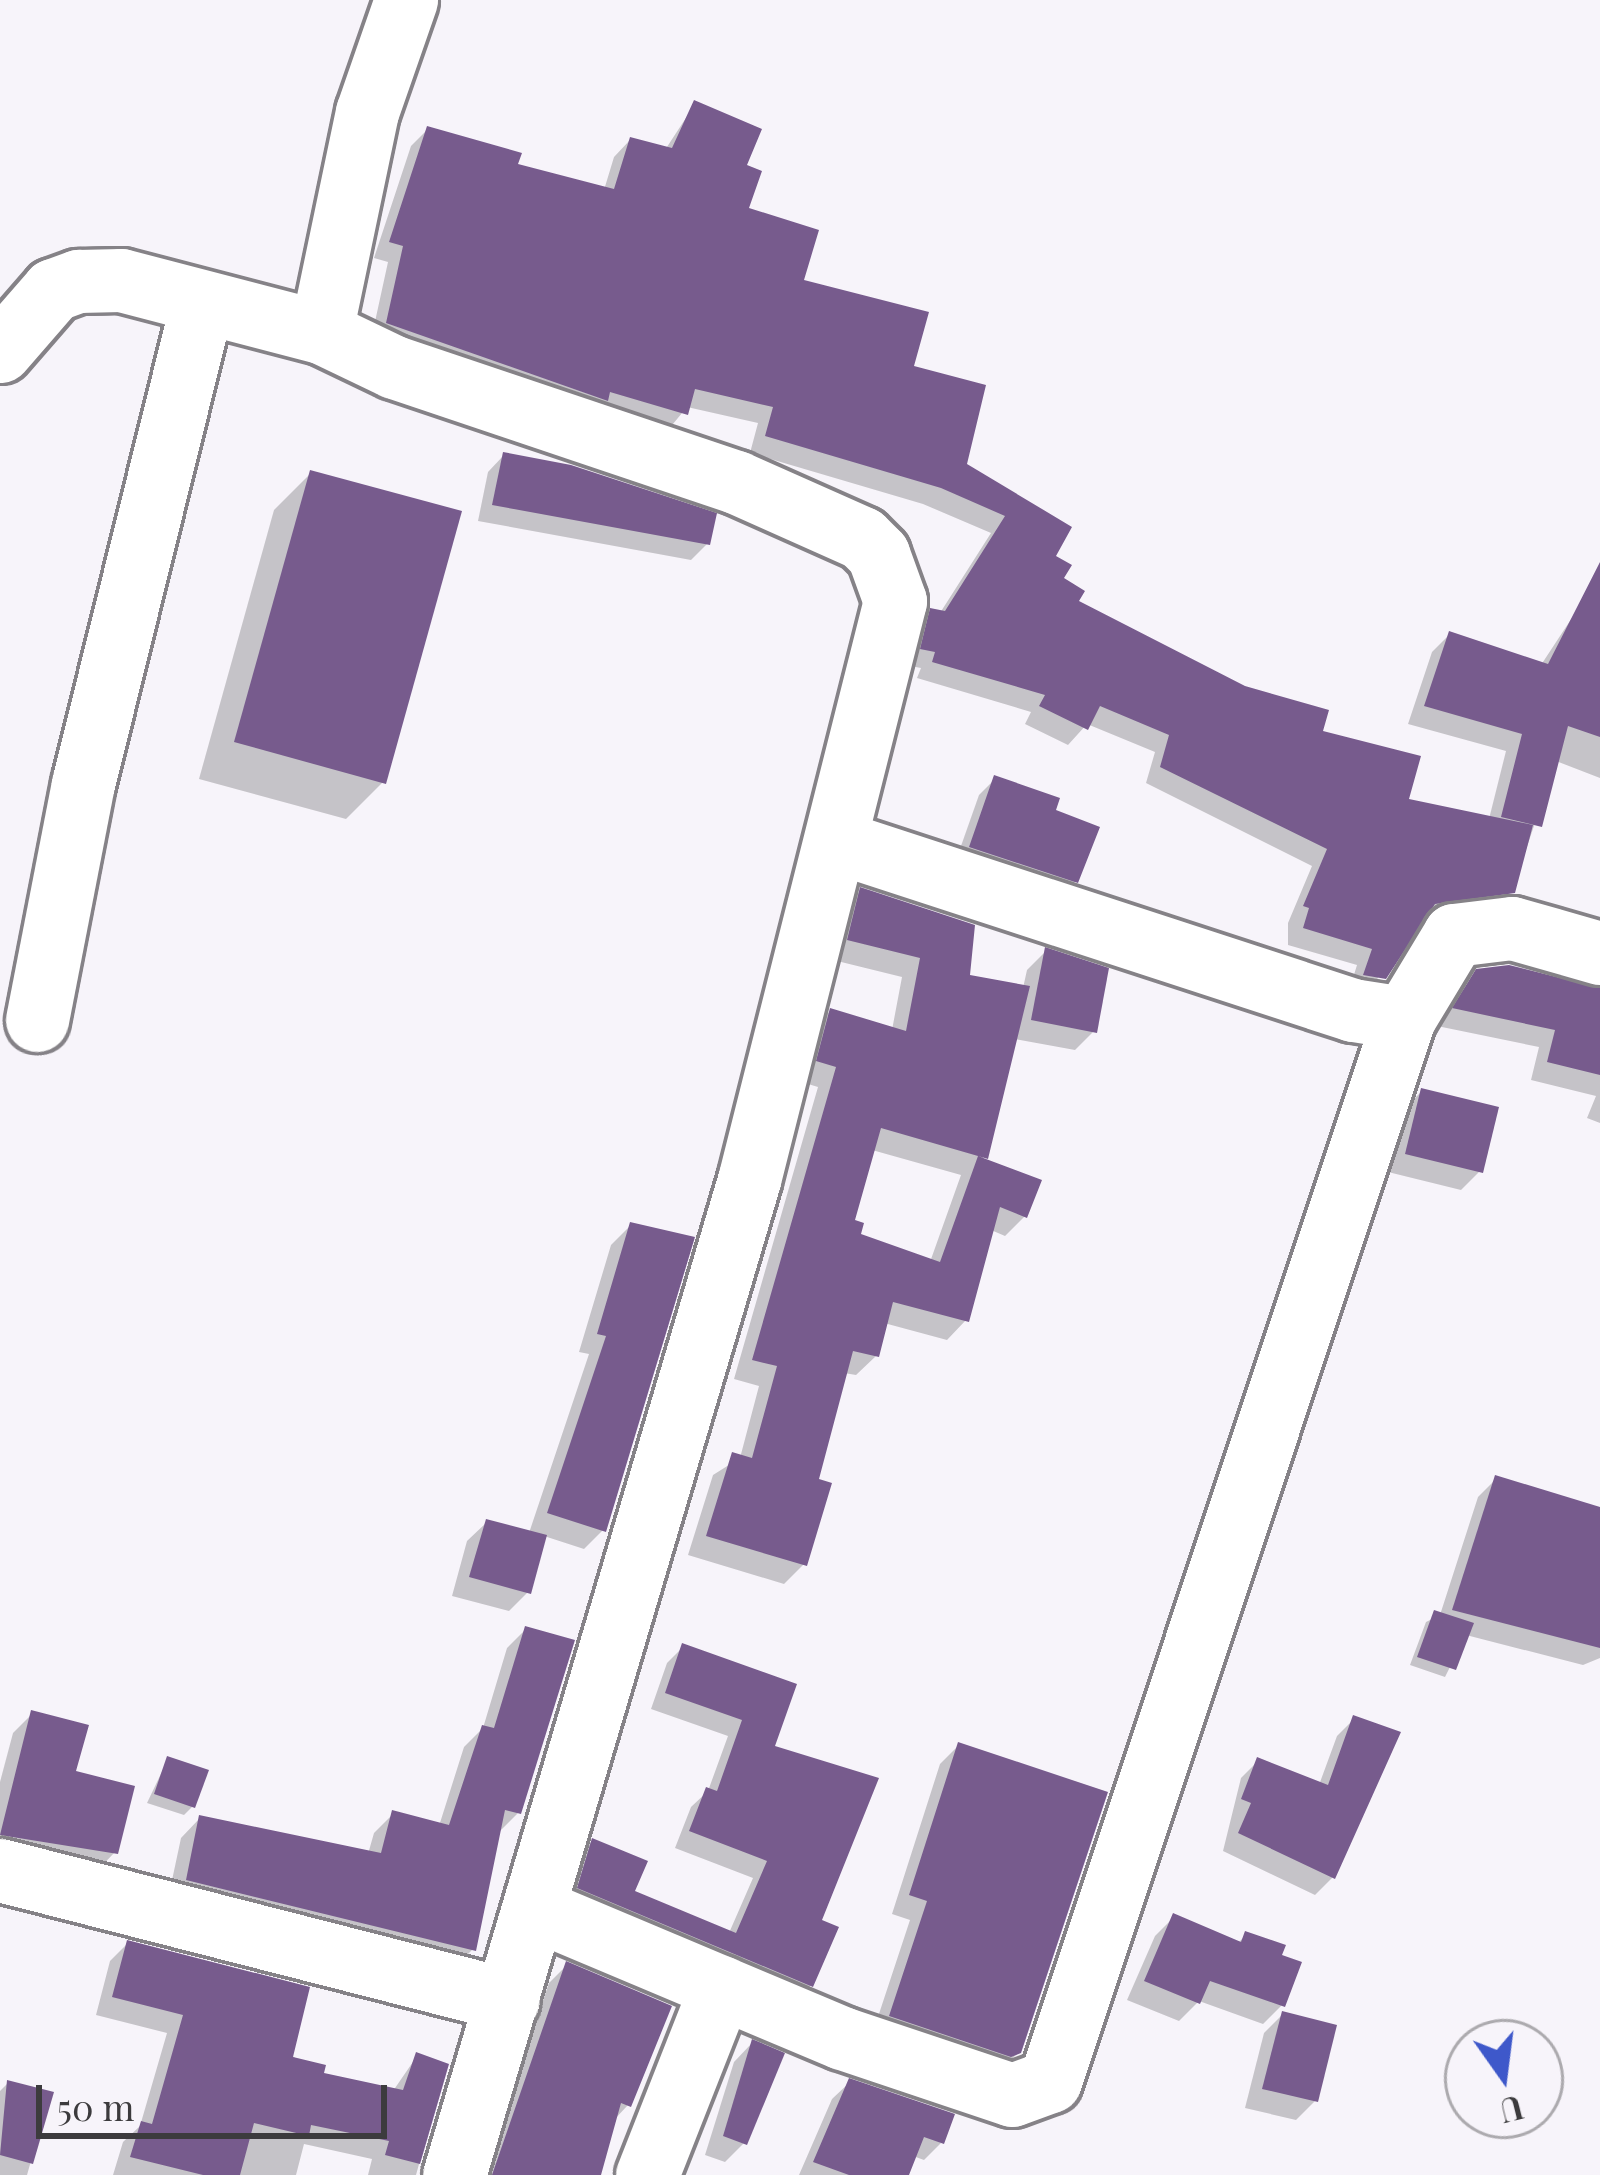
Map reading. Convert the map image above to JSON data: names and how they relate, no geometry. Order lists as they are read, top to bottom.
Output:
{
  "scale_bar": "50 m",
  "north": "bottom"
}
